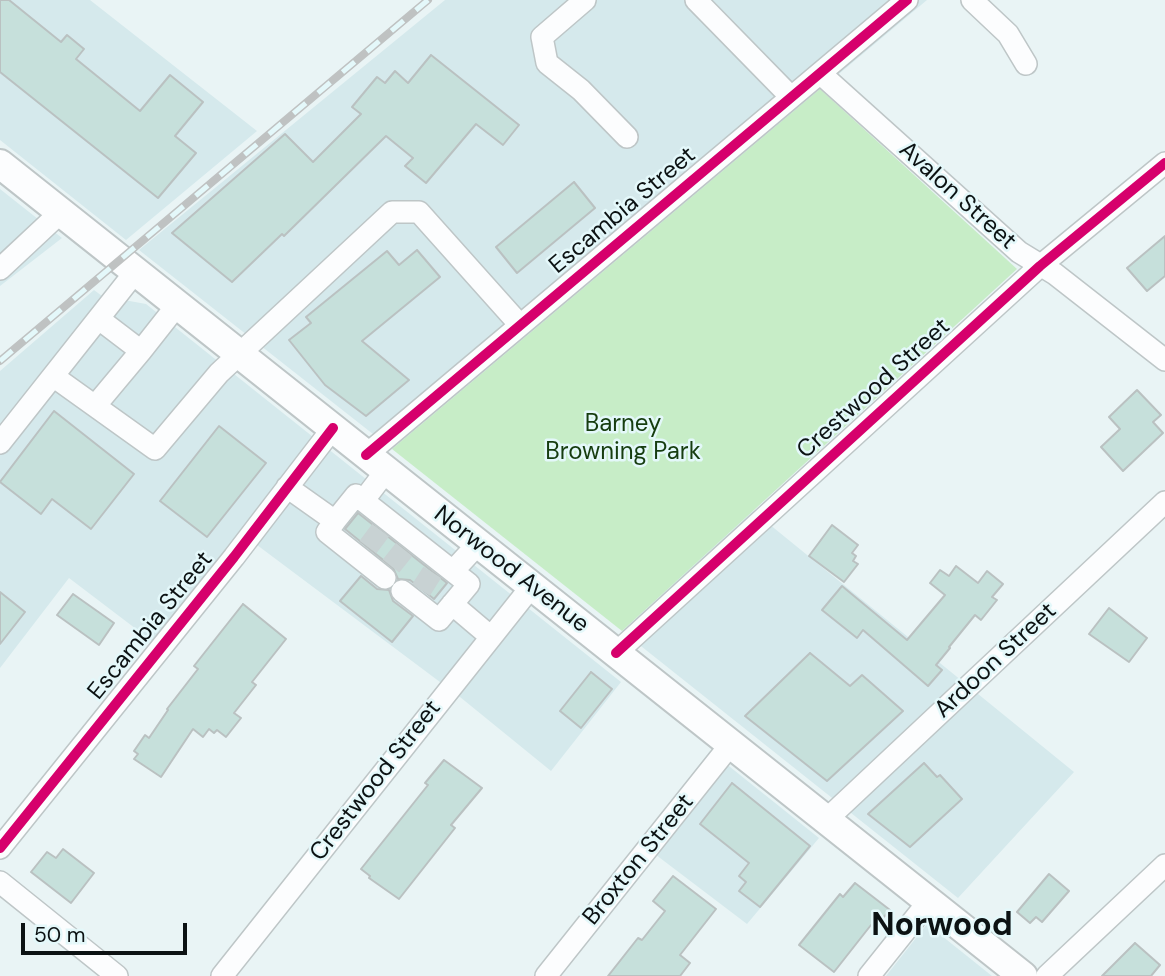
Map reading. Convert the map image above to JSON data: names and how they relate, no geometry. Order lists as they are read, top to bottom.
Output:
{
  "streets": {
    "main road": ["Norwood Avenue"],
    "street": [
      "Avalon Street",
      "Escambia Street",
      "Crestwood Street",
      "Ardoon Street",
      "Broxton Street"
    ]
  },
  "crossings": [
    ["Avalon Street", "Escambia Street"],
    ["Avalon Street", "Crestwood Street"],
    ["Escambia Street", "Norwood Avenue"],
    ["Crestwood Street", "Norwood Avenue"],
    ["Norwood Avenue", "Ardoon Street"],
    ["Norwood Avenue", "Broxton Street"]
  ],
  "districts": ["Norwood"],
  "parks": ["Barney Browning Park"],
  "scale_bar": "50 m"
}
